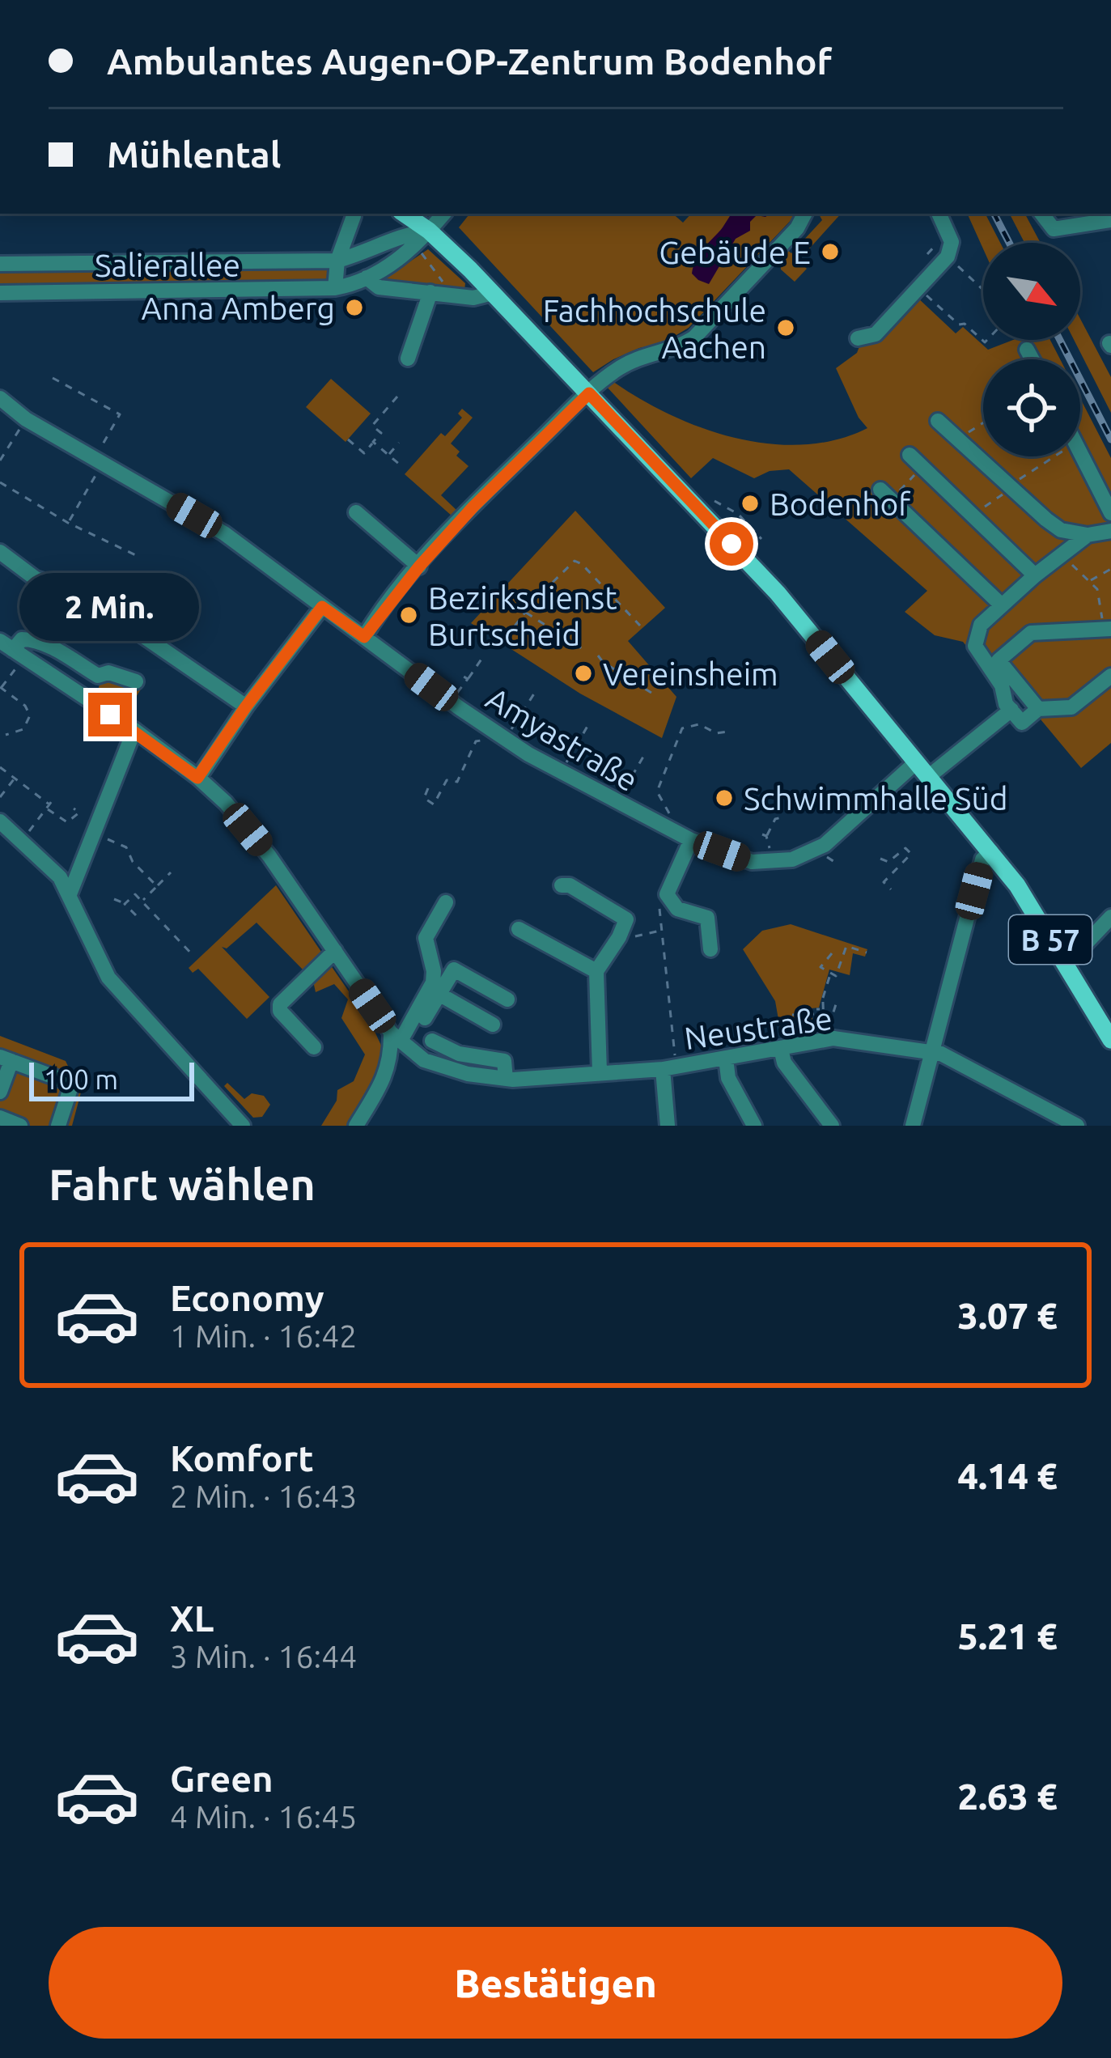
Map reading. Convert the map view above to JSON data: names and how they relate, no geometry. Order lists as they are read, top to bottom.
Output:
{
  "streets": {
    "main road": ["B 57"],
    "street": ["Salierallee", "Amyastraße", "Neustraße"]
  },
  "crossings": [
    ["Salierallee", "B 57"],
    ["Amyastraße", "B 57"]
  ],
  "places": [
    "Gebäude E",
    "Anna Amberg",
    "Fachhochschule Aachen",
    "Bodenhof",
    "Bezirksdienst Burtscheid",
    "Vereinsheim",
    "Schwimmhalle Süd"
  ],
  "scale_bar": "100 m",
  "north": "bottom right",
  "page": {
    "banner": ["Ambulantes Augen-OP-Zentrum Bodenhof", "Mühlental"],
    "bubble": "2 Min.",
    "scale": "100 m",
    "heading": "Fahrt wählen",
    "list": [
      {
        "name": "Economy",
        "note": "1 Min. · 16:42",
        "value": "3.07 €"
      },
      {
        "name": "Komfort",
        "note": "2 Min. · 16:43",
        "value": "4.14 €"
      },
      {
        "name": "XL",
        "note": "3 Min. · 16:44",
        "value": "5.21 €"
      },
      {
        "name": "Green",
        "note": "4 Min. · 16:45",
        "value": "2.63 €"
      }
    ],
    "buttons": "Bestätigen"
  }
}
